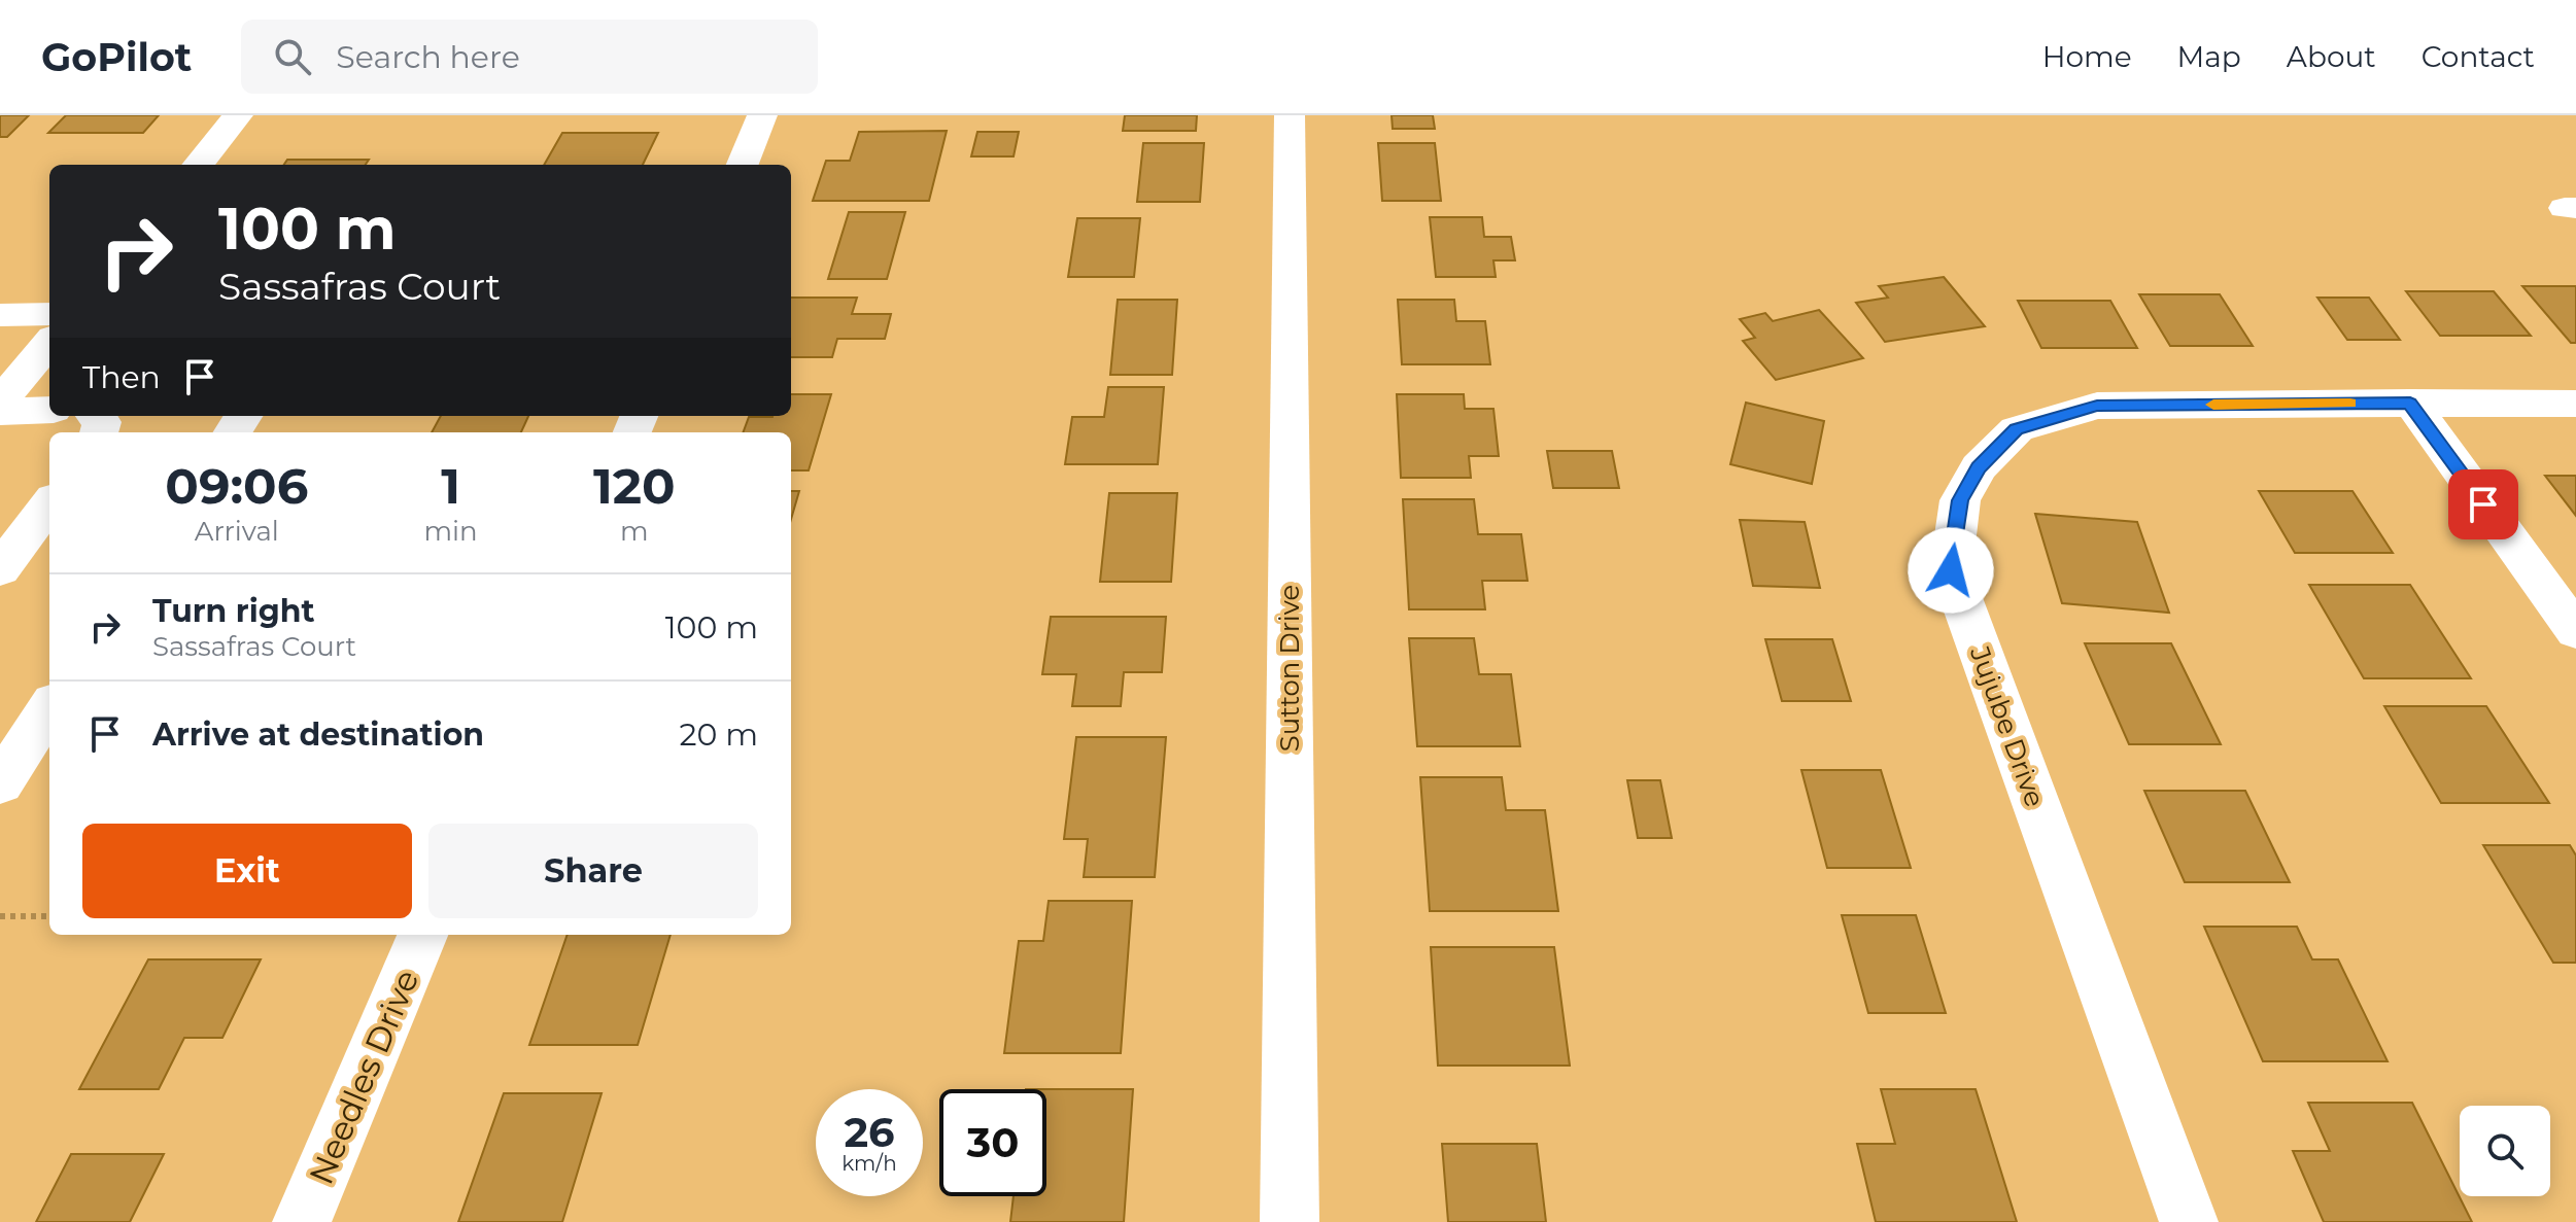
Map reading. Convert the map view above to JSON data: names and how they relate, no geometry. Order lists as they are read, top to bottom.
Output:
{
  "streets": {
    "street": ["Sutton Drive", "Jujube Drive", "Needles Drive"]
  },
  "page": {
    "header": "GoPilot",
    "search": "Search here",
    "nav": [
      "Home",
      "Map",
      "About",
      "Contact"
    ],
    "turn": ["100 m", "Sassafras Court"],
    "then": "Then",
    "eta": [
      "09:06",
      "Arrival",
      "1",
      "min",
      "120",
      "m"
    ],
    "list": [
      {
        "name": "Turn right",
        "note": "Sassafras Court",
        "value": "100 m"
      },
      {
        "name": "Arrive at destination",
        "value": "20 m"
      }
    ],
    "buttons": ["Exit", "Share"],
    "speed": "26 km/h",
    "limit": "30"
  }
}
